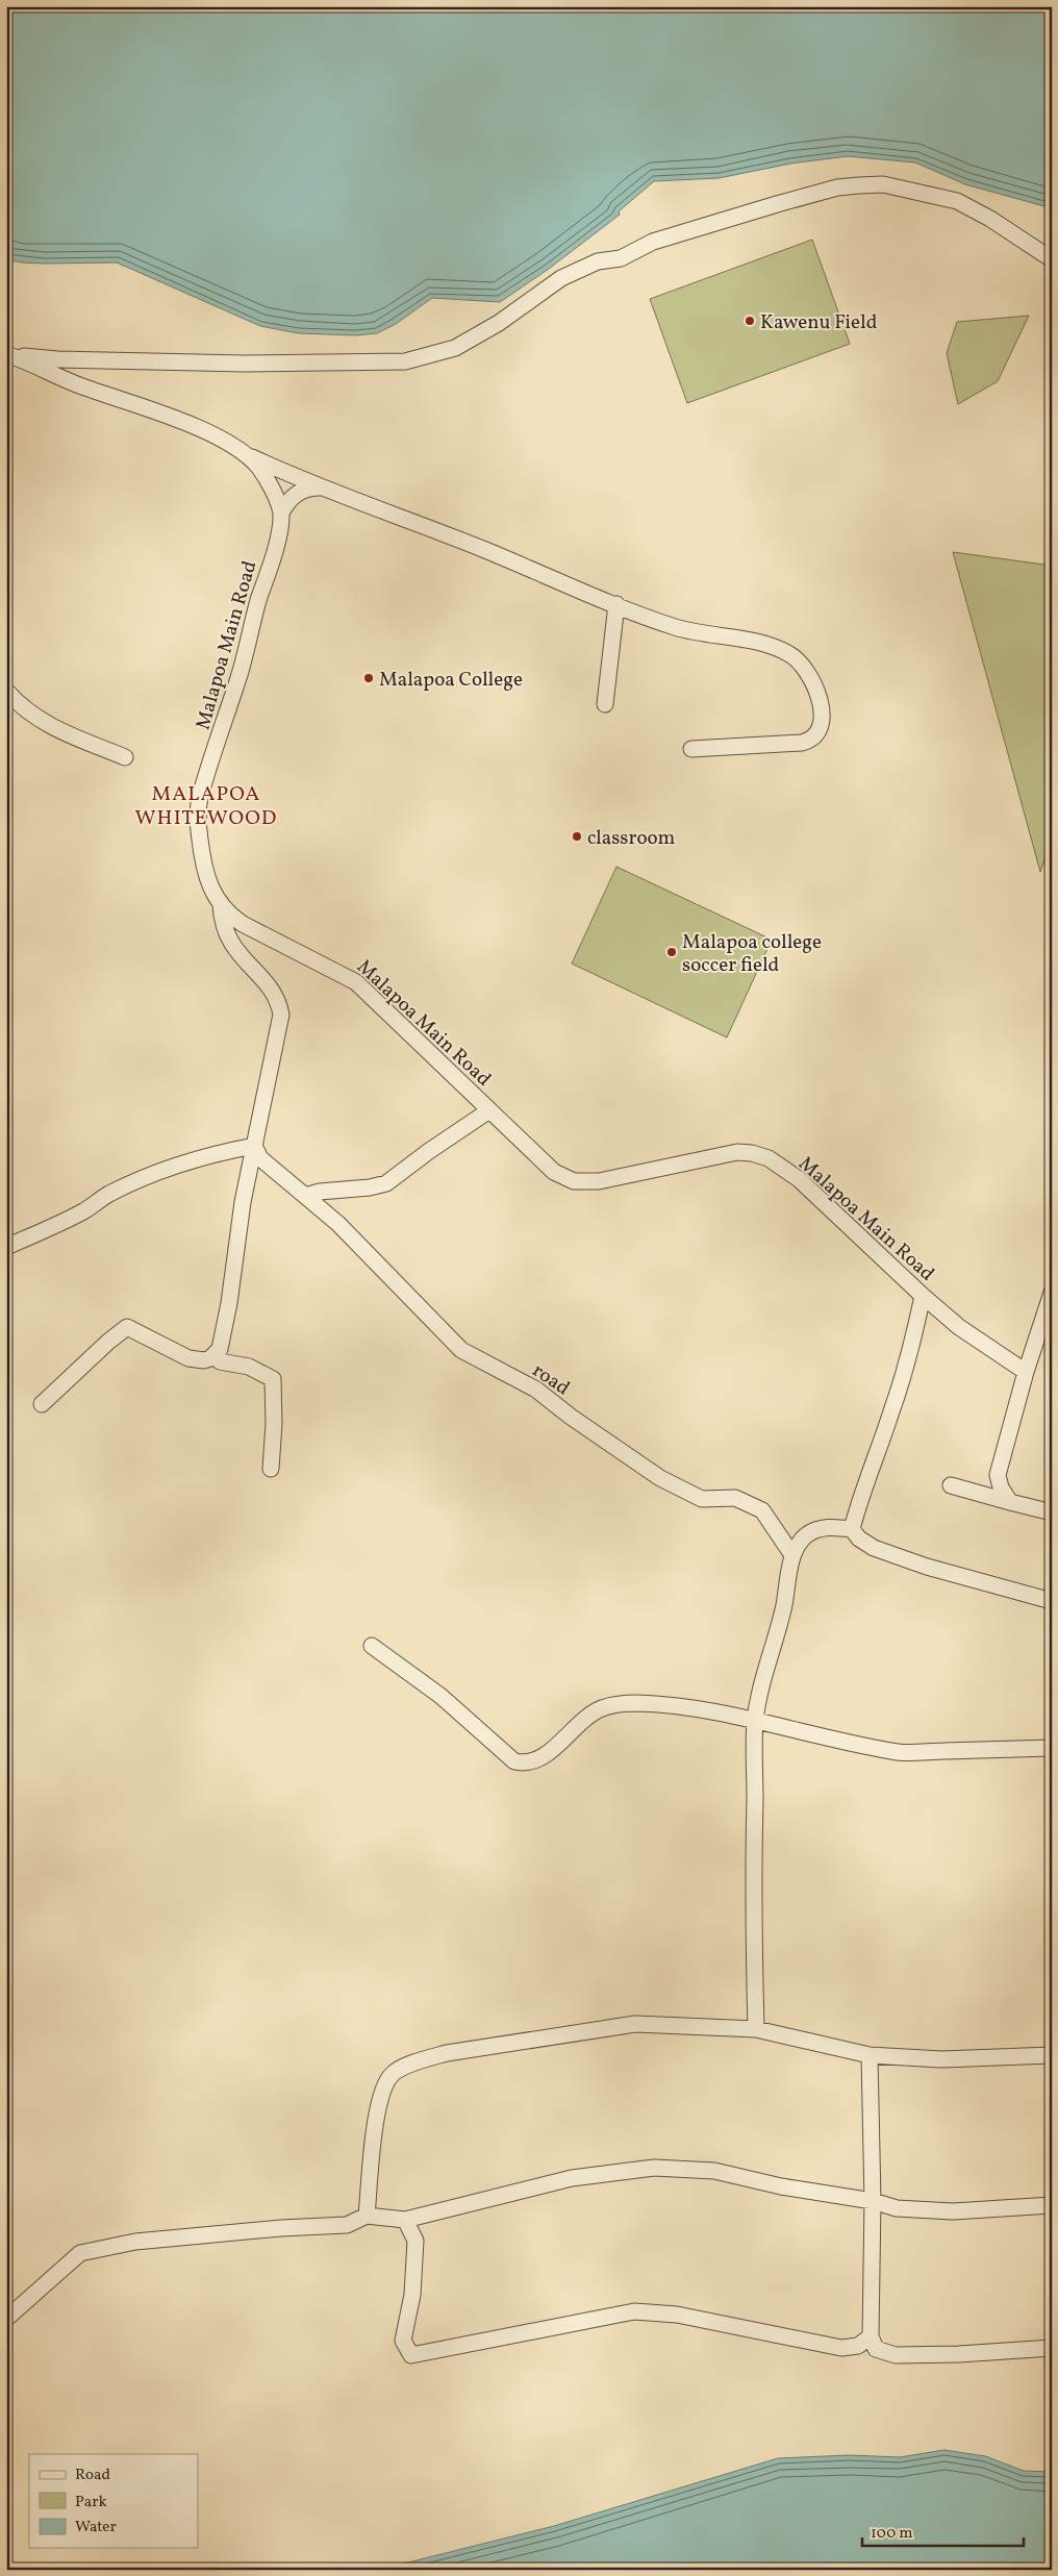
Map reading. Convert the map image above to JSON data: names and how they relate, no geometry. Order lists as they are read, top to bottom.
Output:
{
  "streets": {
    "street": ["Malapoa Main Road", "road"]
  },
  "districts": ["MALAPOA WHITEWOOD"],
  "places": [
    "Kawenu Field",
    "Malapoa College",
    "classroom",
    "Malapoa college soccer field"
  ],
  "legend": ["Road", "Park", "Water"],
  "scale_bar": "100 m"
}
